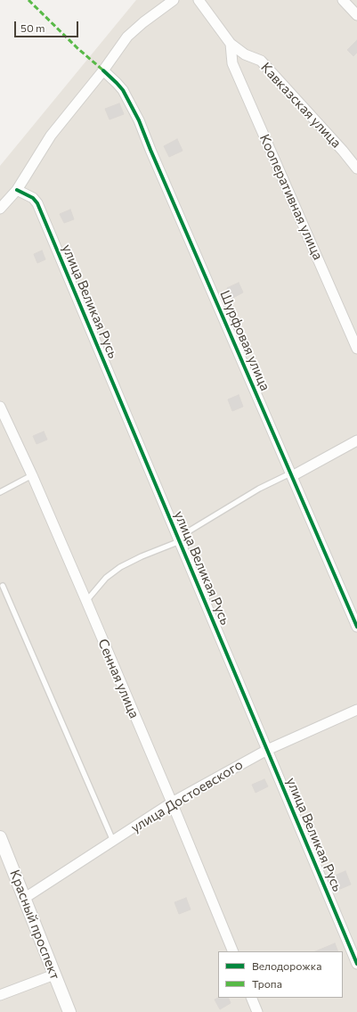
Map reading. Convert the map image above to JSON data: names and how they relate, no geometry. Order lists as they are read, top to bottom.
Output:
{
  "streets": {
    "street": [
      "Кавказская улица",
      "Кооперативная улица",
      "улица Великая Русь",
      "Шурфовая улица",
      "Сенная улица",
      "улица Достоевского",
      "Красный проспект"
    ]
  },
  "crossings": [
    ["Кавказская улица", "Кооперативная улица"],
    ["улица Великая Русь", "улица Достоевского"],
    ["Сенная улица", "улица Достоевского"],
    ["улица Достоевского", "Красный проспект"]
  ],
  "legend": ["Велодорожка", "Тропа"],
  "scale_bar": "50 m"
}
